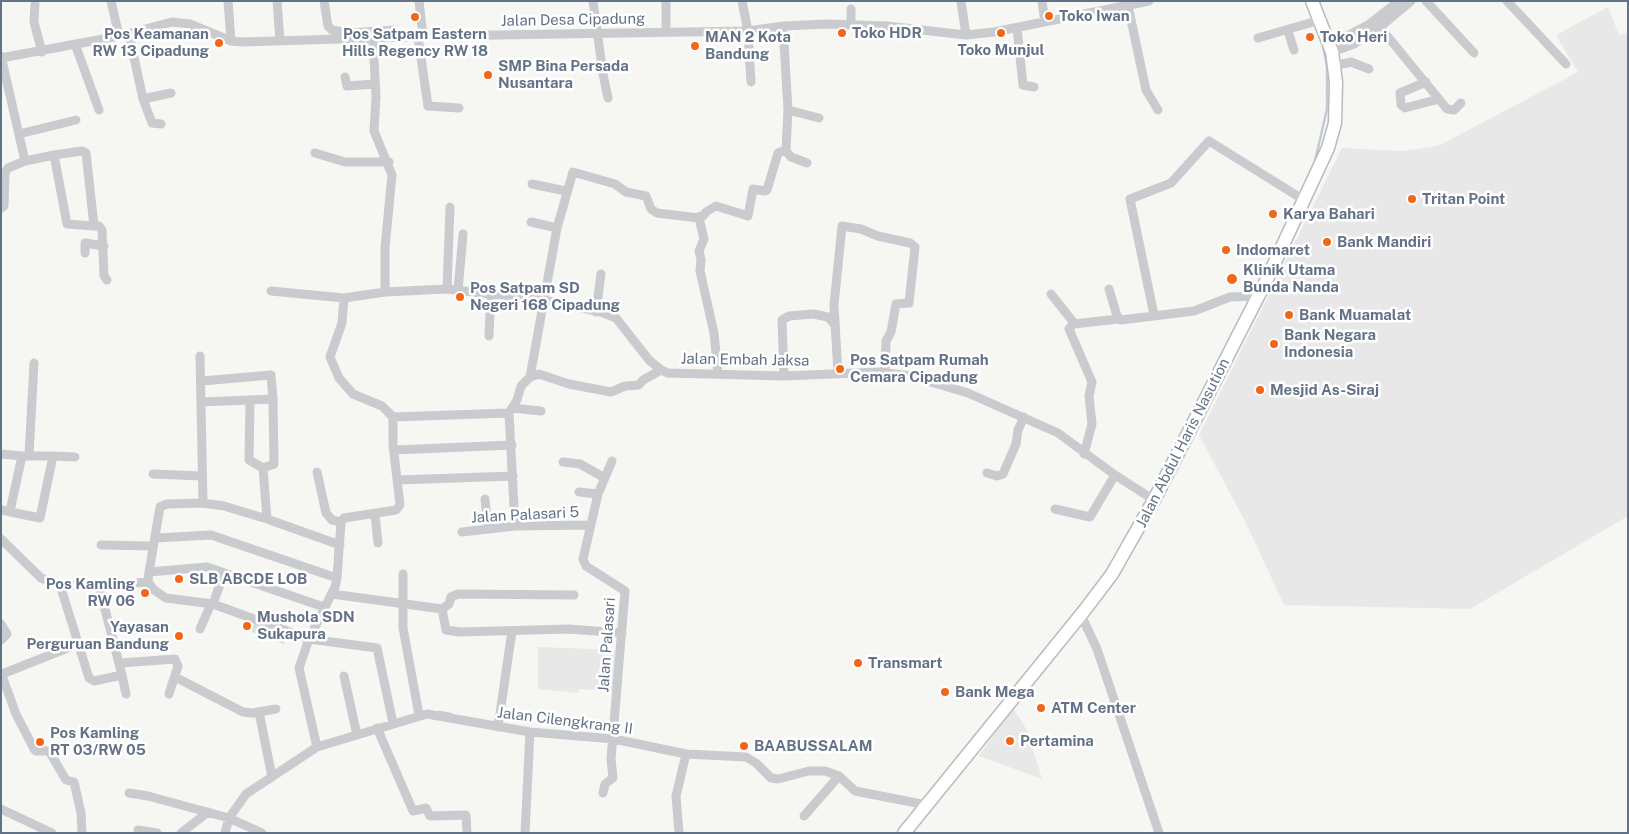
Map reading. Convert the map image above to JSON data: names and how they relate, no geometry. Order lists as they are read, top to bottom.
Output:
{
  "streets": {
    "highway": ["Jalan Abdul Haris Nasution"],
    "street": [
      "Jalan Desa Cipadung",
      "Jalan Embah Jaksa",
      "Jalan Palasari 5",
      "Jalan Palasari",
      "Jalan Cilengkrang II"
    ]
  },
  "crossings": [
    ["Jalan Embah Jaksa", "Jalan Abdul Haris Nasution"],
    ["Jalan Palasari 5", "Jalan Palasari"],
    ["Jalan Palasari", "Jalan Cilengkrang II"]
  ],
  "places": [
    "Toko Iwan",
    "Pos Satpam Eastern Hills Regency RW 18",
    "Toko HDR",
    "Toko Munjul",
    "Toko Heri",
    "Pos Keamanan RW 13 Cipadung",
    "MAN 2 Kota Bandung",
    "SMP Bina Persada Nusantara",
    "Tritan Point",
    "Karya Bahari",
    "Bank Mandiri",
    "Indomaret",
    "Klinik Utama Bunda Nanda",
    "Pos Satpam SD Negeri 168 Cipadung",
    "Bank Muamalat",
    "Bank Negara Indonesia",
    "Pos Satpam Rumah Cemara Cipadung",
    "Mesjid As-Siraj",
    "SLB ABCDE LOB",
    "Pos Kamling RW 06",
    "Mushola SDN Sukapura",
    "Yayasan Perguruan Bandung",
    "Transmart",
    "Bank Mega",
    "ATM Center",
    "Pertamina",
    "Pos Kamling RT 03/RW 05",
    "BAABUSSALAM"
  ]
}
